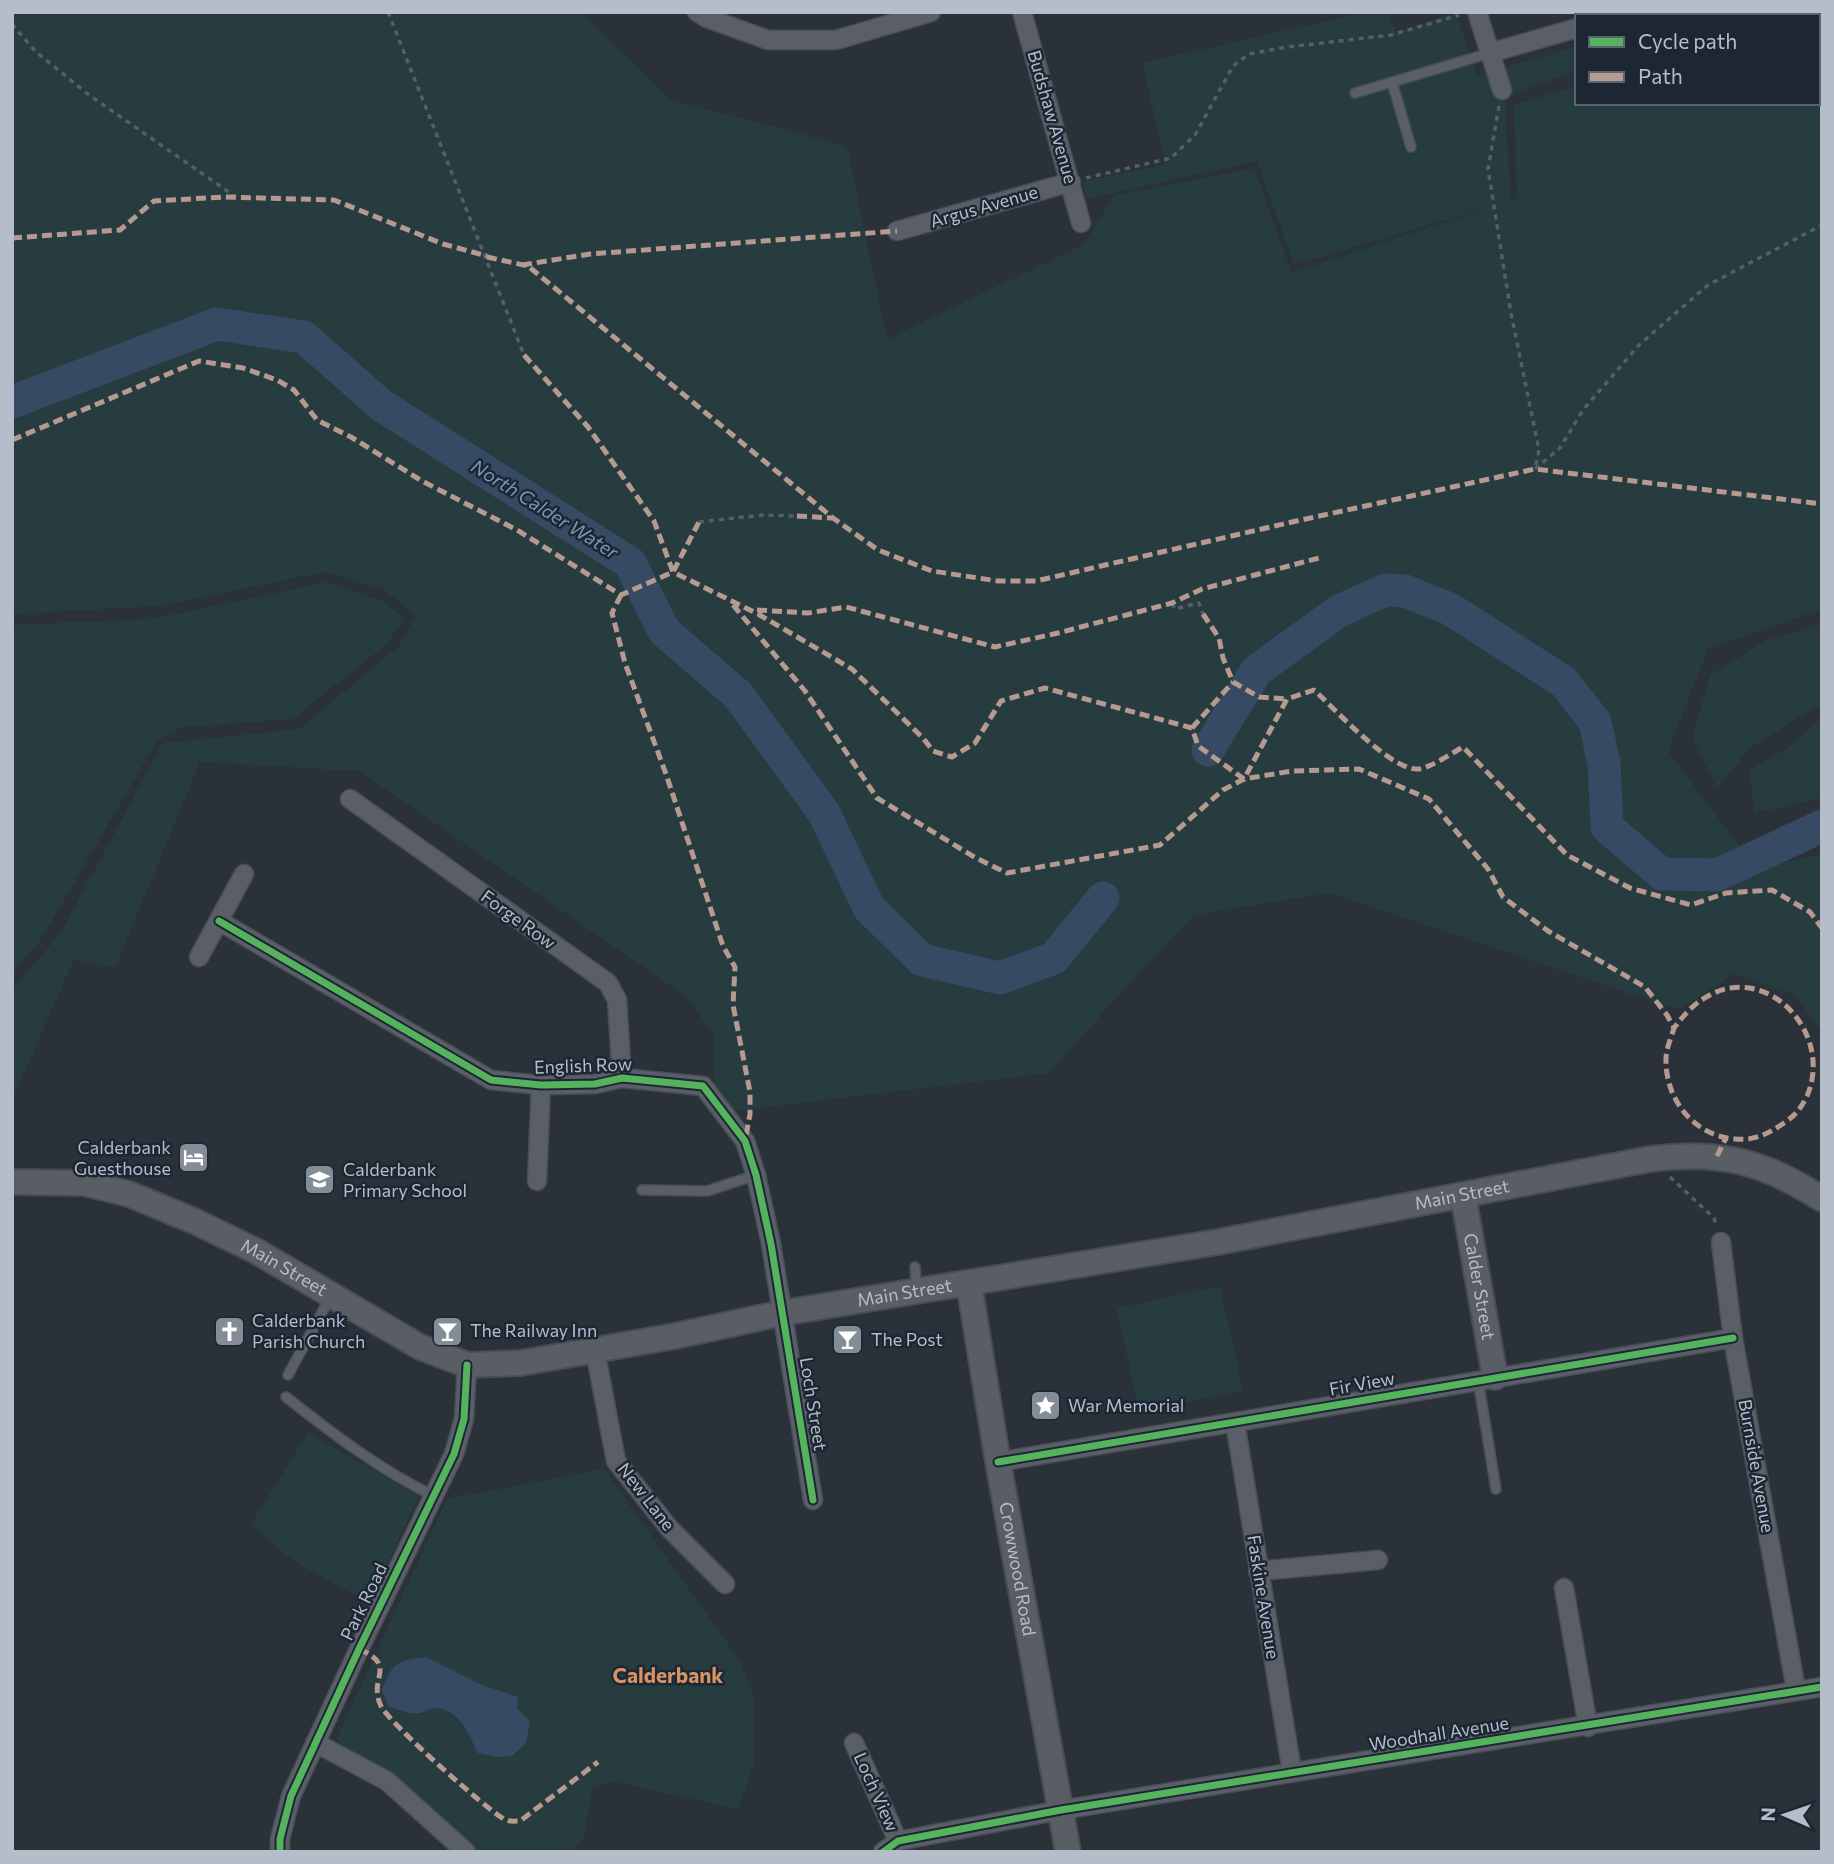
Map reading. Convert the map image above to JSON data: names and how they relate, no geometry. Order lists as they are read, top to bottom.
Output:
{
  "streets": {
    "main road": ["Main Street", "Calder Street", "Crowwood Road"],
    "street": [
      "Budshaw Avenue",
      "Argus Avenue",
      "Forge Row",
      "English Row",
      "Fir View",
      "Loch Street",
      "Burnside Avenue",
      "New Lane",
      "Faskine Avenue",
      "Park Road",
      "Woodhall Avenue",
      "Loch View"
    ]
  },
  "crossings": [
    ["Budshaw Avenue", "Argus Avenue"],
    ["Forge Row", "English Row"],
    ["English Row", "Main Street"],
    ["English Row", "Loch Street"],
    ["Main Street", "Calder Street"],
    ["Main Street", "Loch Street"],
    ["Main Street", "New Lane"],
    ["Main Street", "Crowwood Road"],
    ["Main Street", "Park Road"],
    ["Calder Street", "Fir View"],
    ["Fir View", "Burnside Avenue"],
    ["Fir View", "Crowwood Road"],
    ["Fir View", "Faskine Avenue"],
    ["Burnside Avenue", "Woodhall Avenue"],
    ["Crowwood Road", "Woodhall Avenue"],
    ["Faskine Avenue", "Woodhall Avenue"],
    ["Woodhall Avenue", "Loch View"]
  ],
  "districts": ["Calderbank"],
  "water": ["North Calder Water"],
  "places": {
    "hotel": ["Calderbank Guesthouse"],
    "school or university": ["Calderbank Primary School"],
    "church": ["Calderbank Parish Church"],
    "bar": ["The Railway Inn", "The Post"],
    "place": ["War Memorial"]
  },
  "legend": ["Cycle path", "Path"],
  "north": "left"
}
